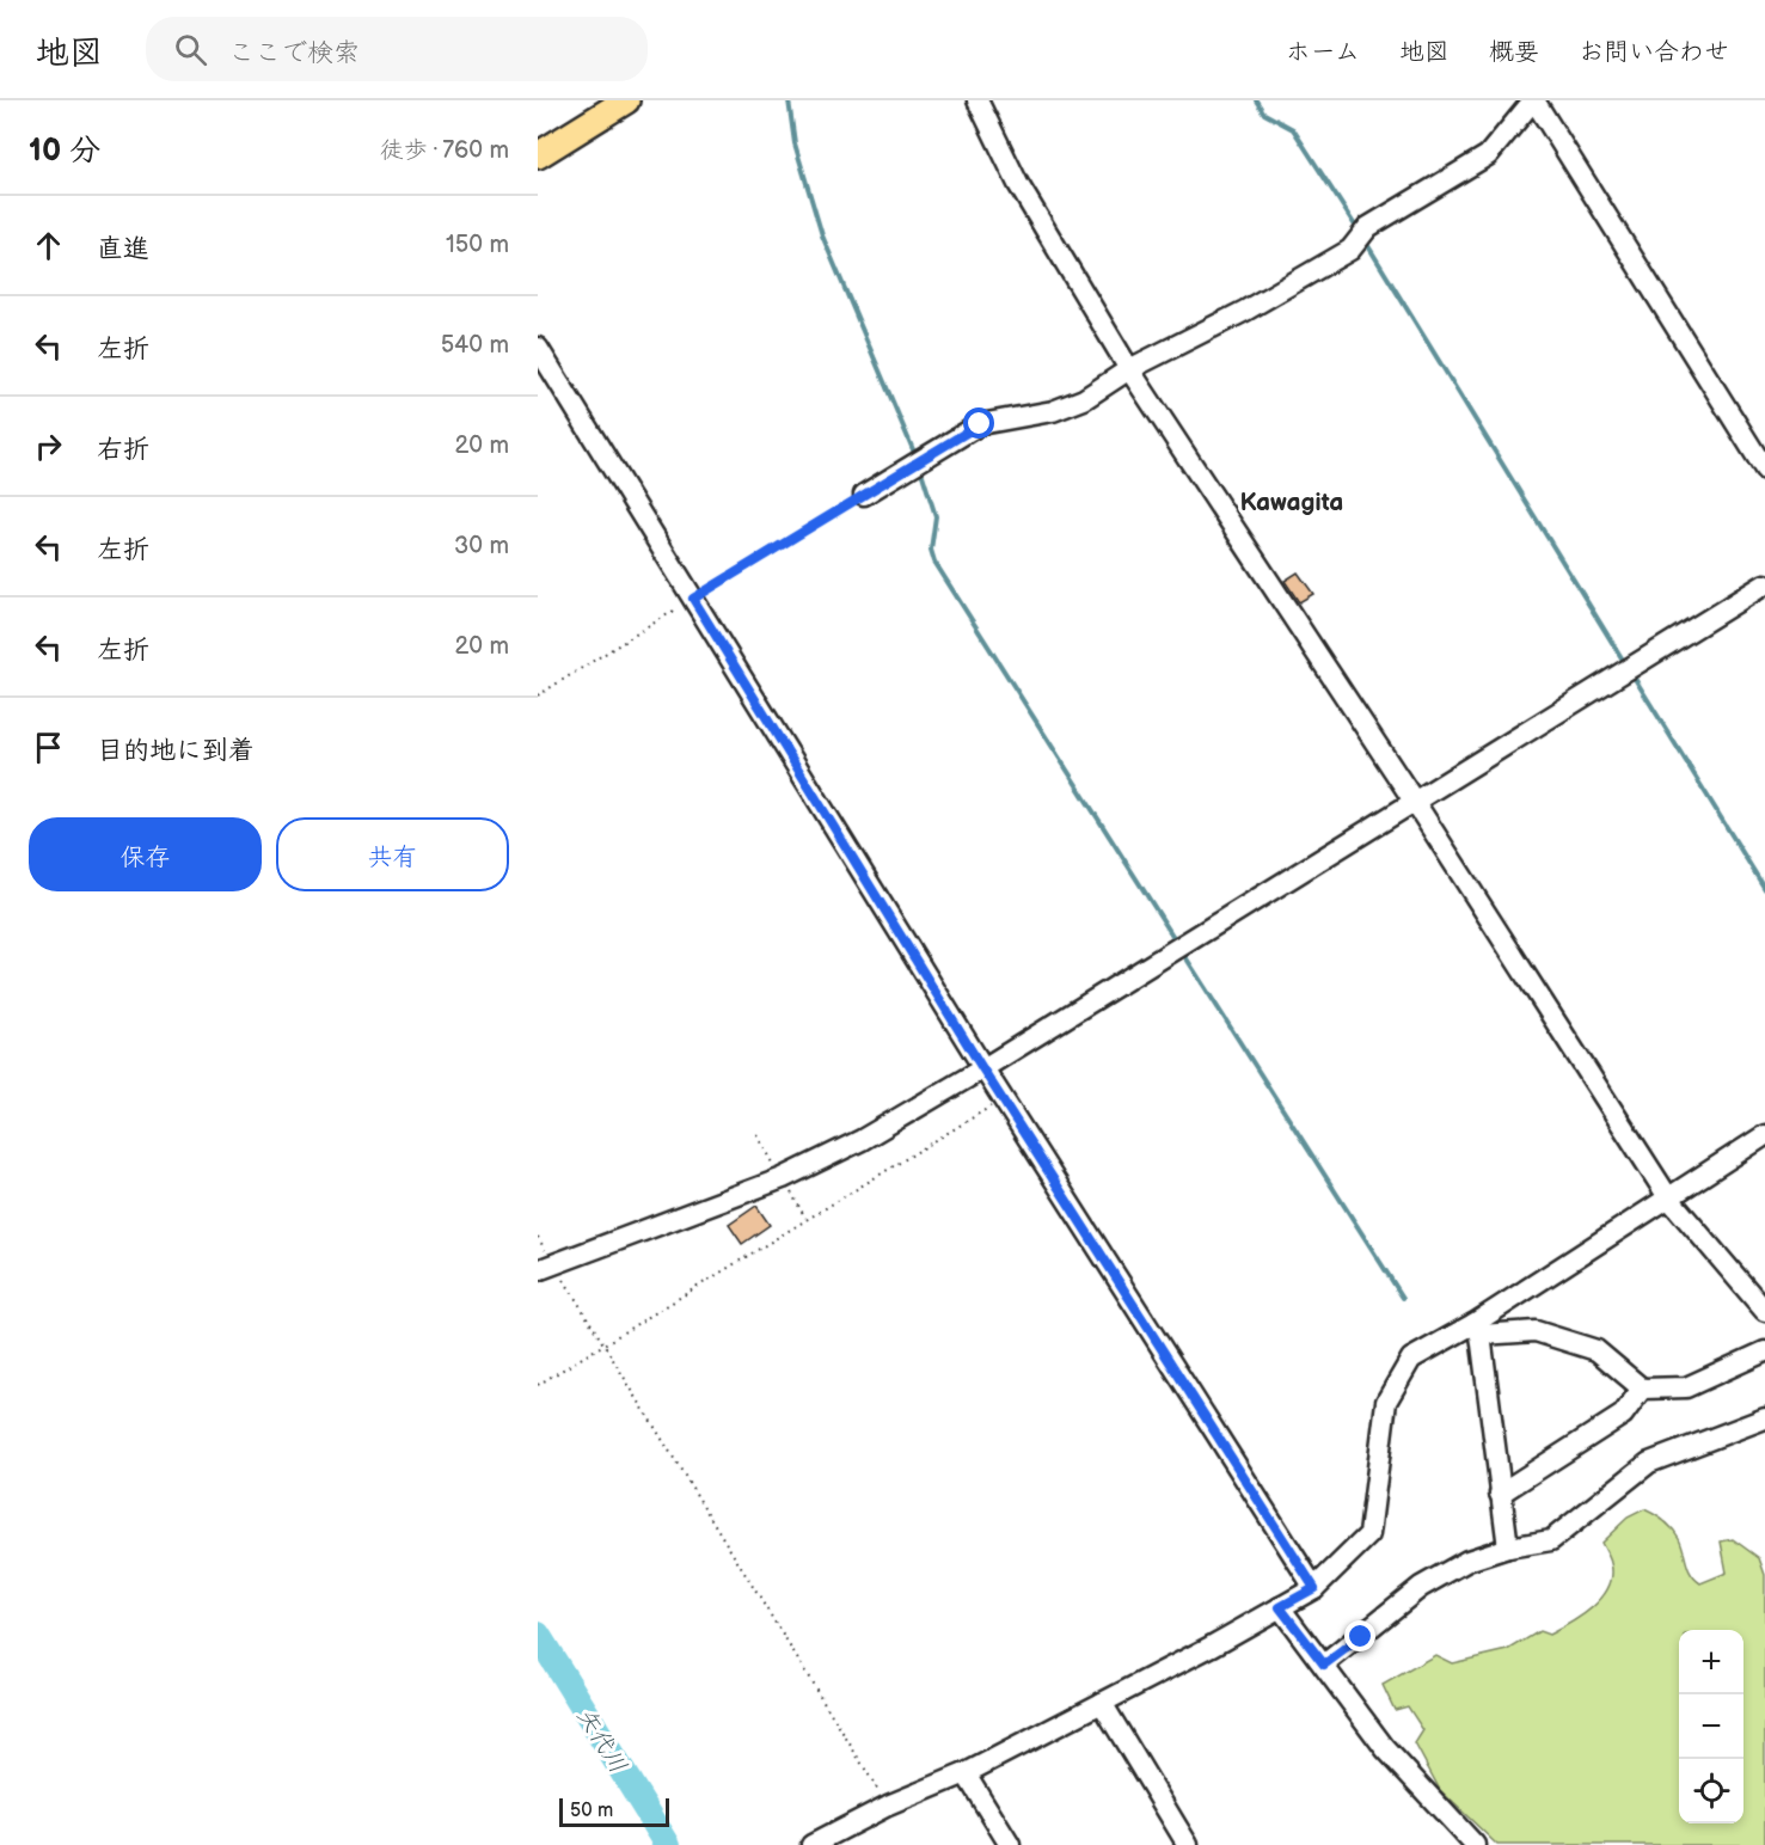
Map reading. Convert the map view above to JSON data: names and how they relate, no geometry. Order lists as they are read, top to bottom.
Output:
{
  "districts": ["Kawagita"],
  "water": ["矢代川"],
  "scale_bar": "50 m",
  "page": {
    "header": "地図",
    "search": "ここで検索",
    "nav": [
      "ホーム",
      "地図",
      "概要",
      "お問い合わせ"
    ],
    "heading": ["10 分", "徒歩 · 760 m"],
    "list": [
      ["直進", "150 m"],
      ["左折", "540 m"],
      ["右折", "20 m"],
      ["左折", "30 m"],
      ["左折", "20 m"],
      "目的地に到着"
    ],
    "buttons": ["保存", "共有"],
    "map_buttons": ["+", "−"],
    "scale": "50 m"
  }
}
